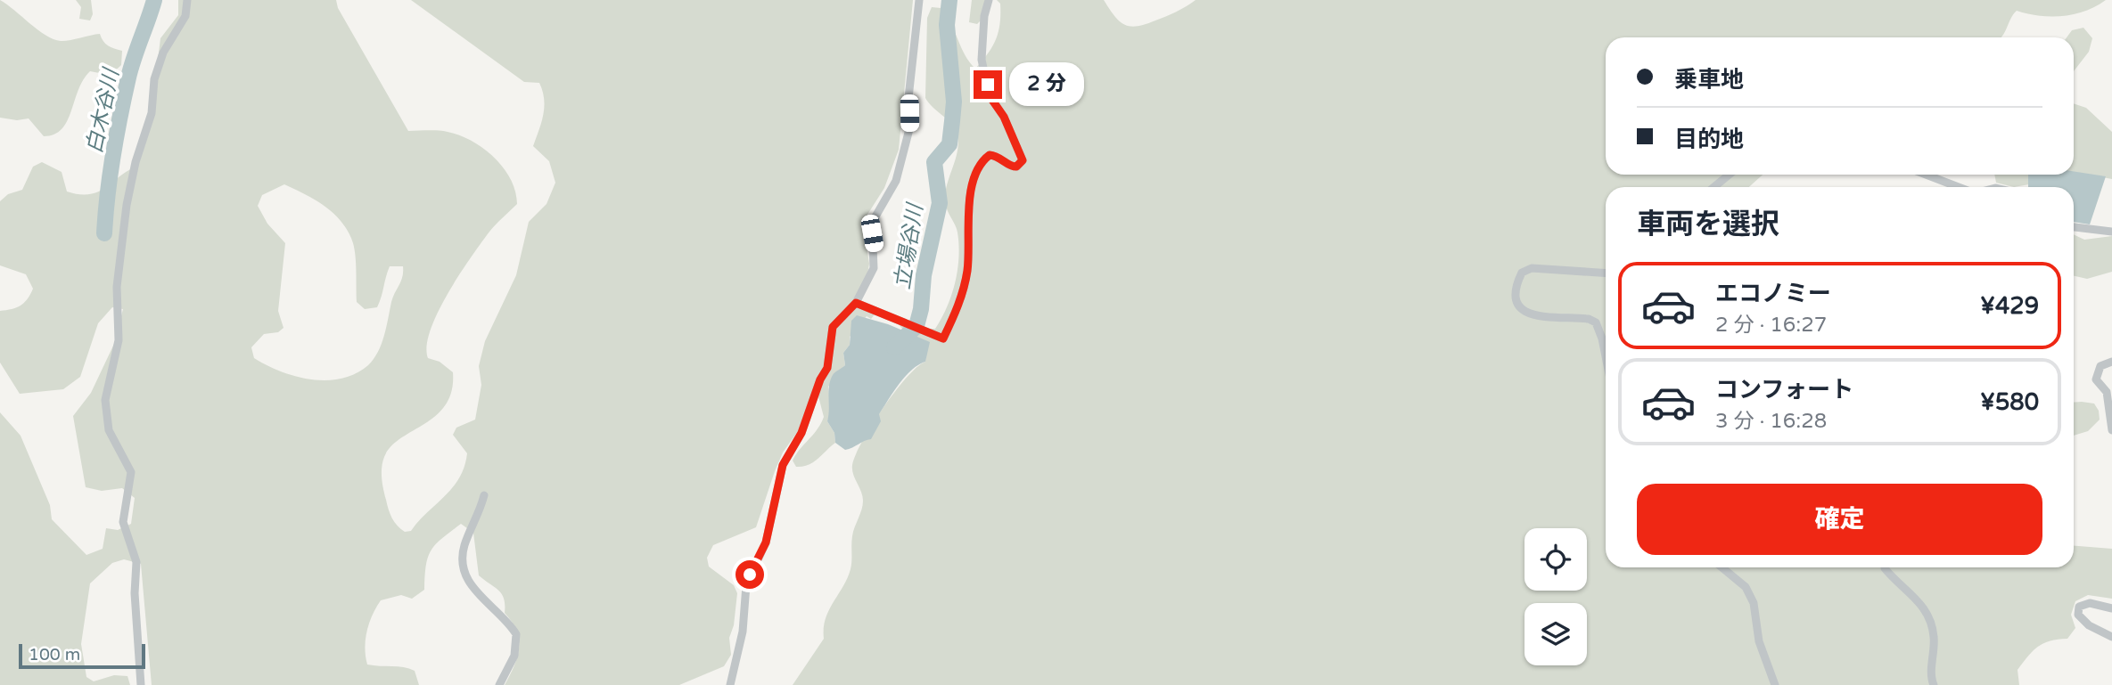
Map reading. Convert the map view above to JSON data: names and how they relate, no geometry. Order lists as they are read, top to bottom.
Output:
{
  "water": ["白木谷川", "立場谷川"],
  "scale_bar": "100 m",
  "page": {
    "banner": ["乗車地", "目的地"],
    "bubble": "2 分",
    "heading": "車両を選択",
    "list": [
      {
        "name": "エコノミー",
        "note": "2 分 · 16:27",
        "value": "¥429"
      },
      {
        "name": "コンフォート",
        "note": "3 分 · 16:28",
        "value": "¥580"
      }
    ],
    "buttons": "確定",
    "scale": "100 m"
  }
}
